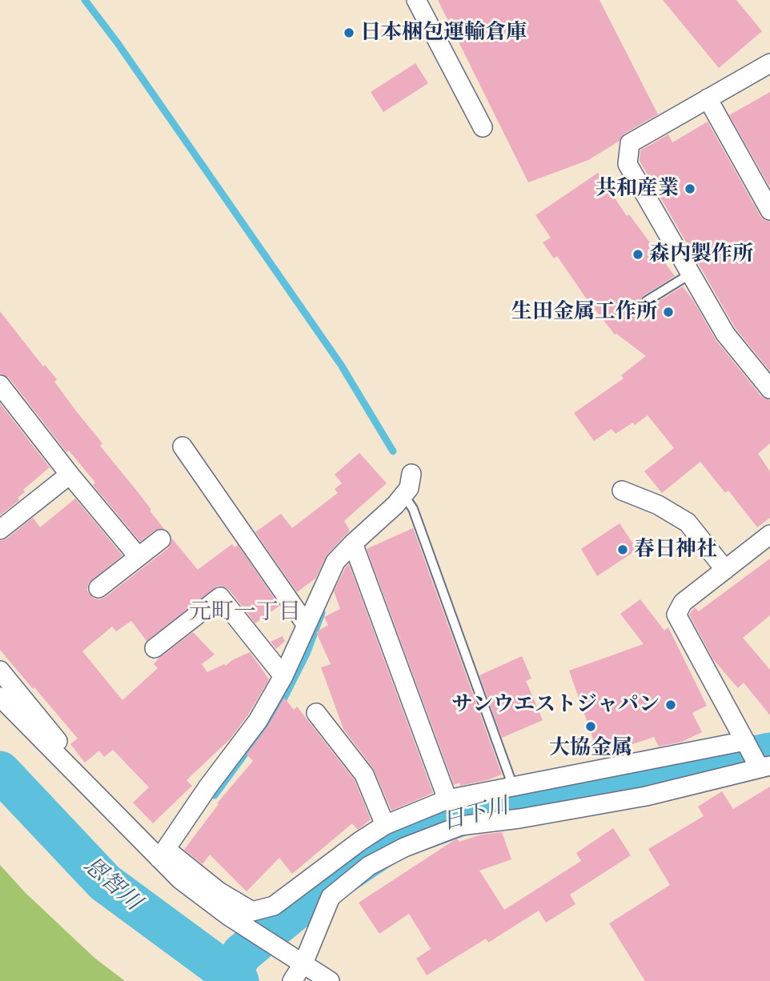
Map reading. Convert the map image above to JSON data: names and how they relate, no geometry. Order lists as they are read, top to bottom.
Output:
{
  "districts": ["元町一丁目"],
  "water": ["日下川", "恩智川"],
  "places": [
    "日本梱包運輸倉庫",
    "共和産業",
    "森内製作所",
    "生田金属工作所",
    "春日神社",
    "サンウエストジャパン",
    "大協金属"
  ]
}
